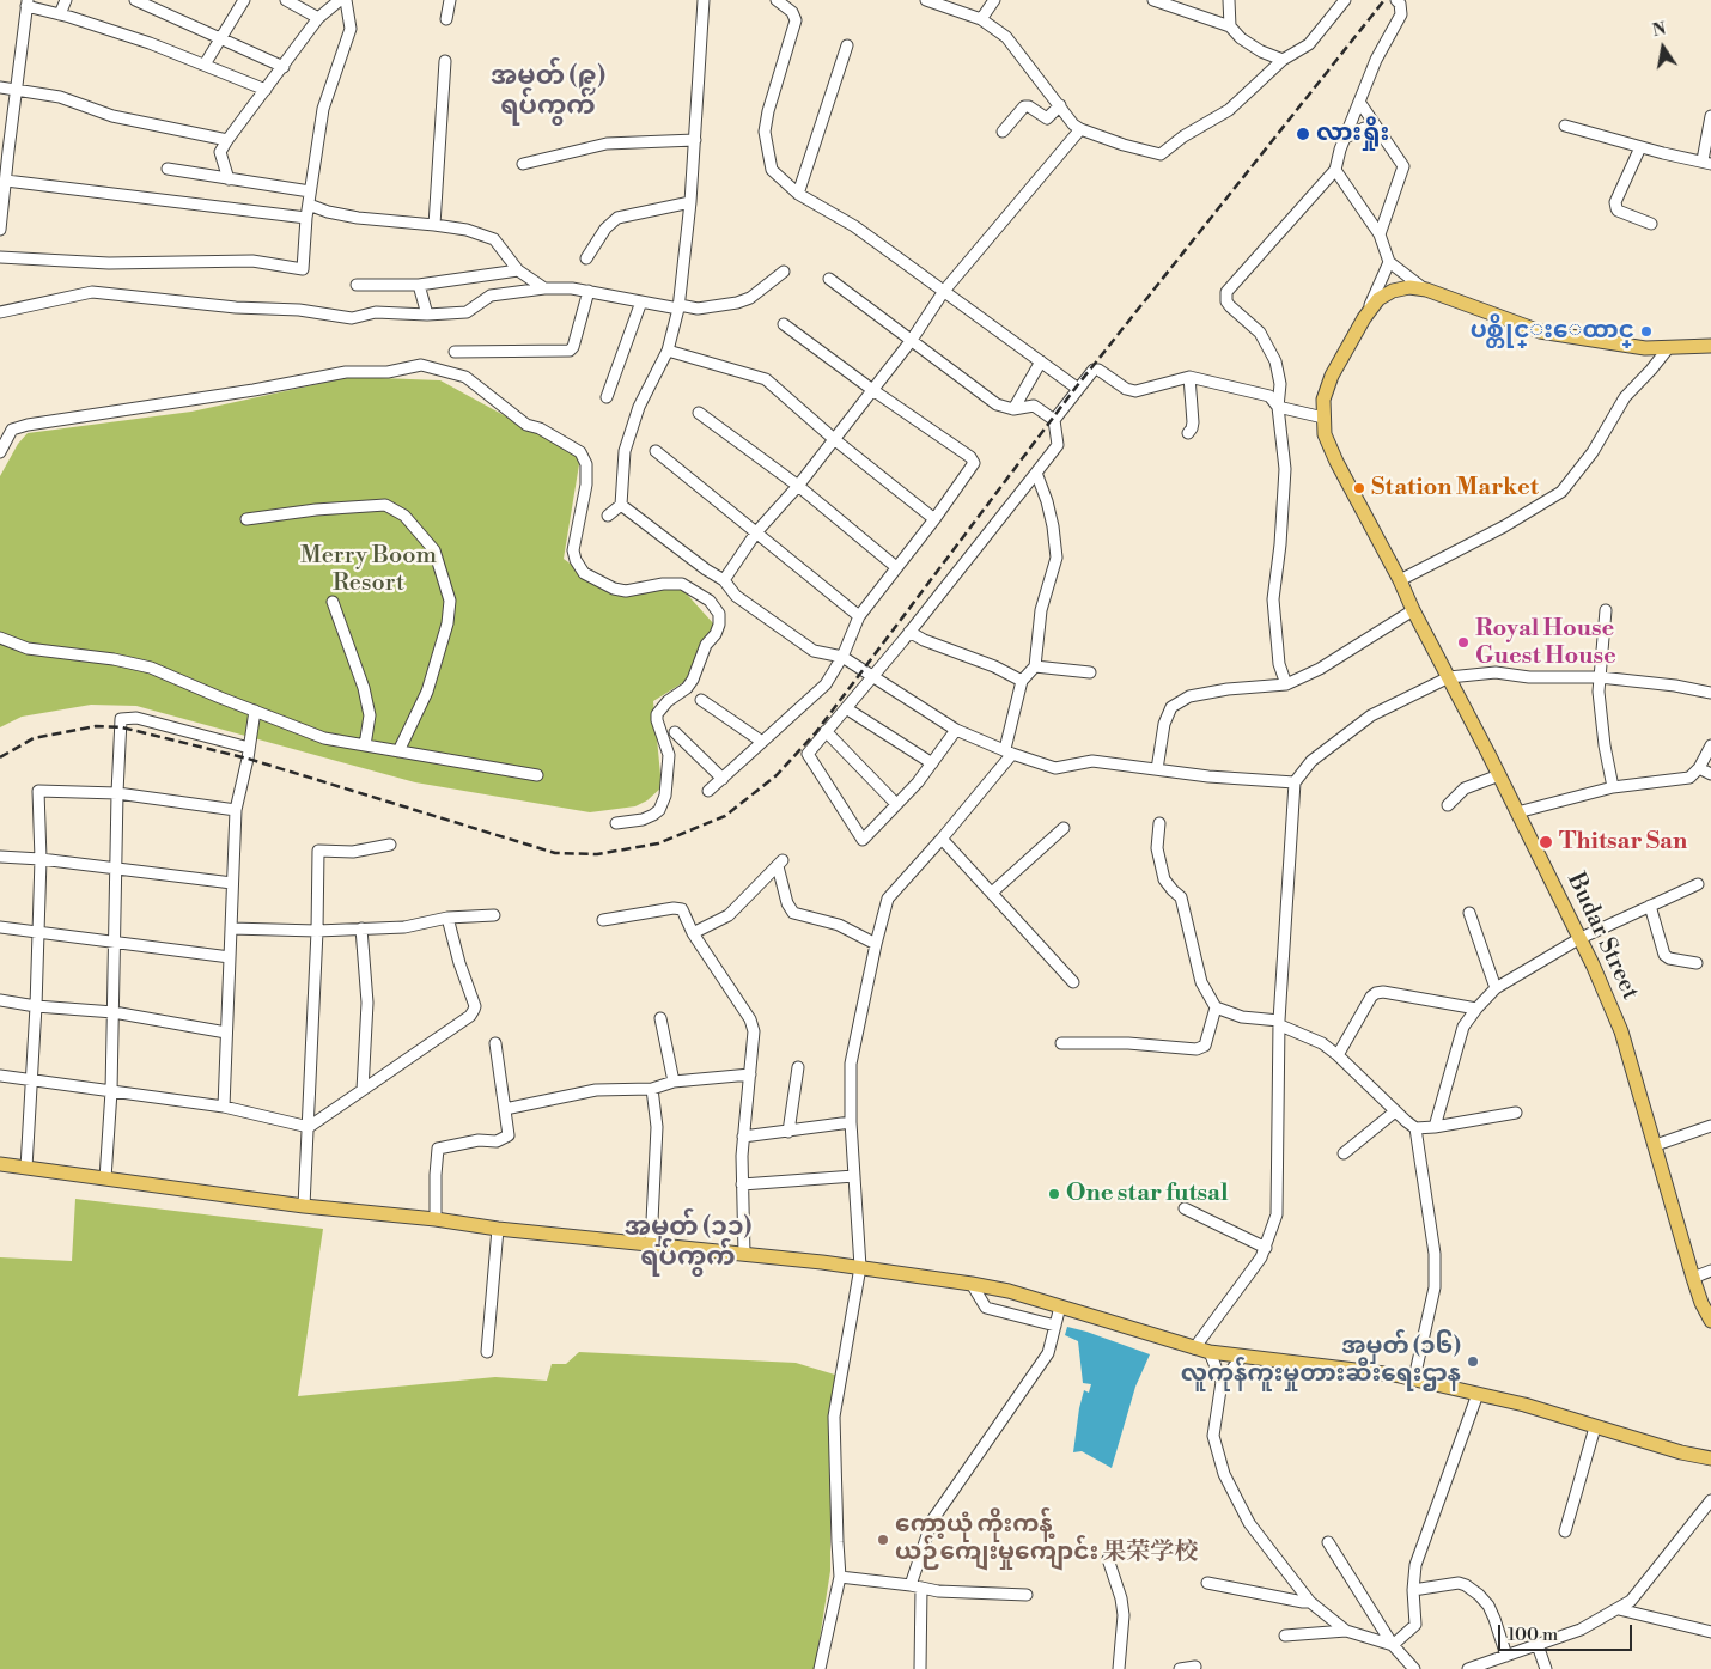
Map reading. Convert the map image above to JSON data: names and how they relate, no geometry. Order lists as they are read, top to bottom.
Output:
{
  "streets": {
    "main road": ["Budar Street"]
  },
  "districts": ["အမှတ် (၉) ရပ်ကွက်", "အမှတ် (၁၁) ရပ်ကွက်"],
  "parks": ["Merry Boom Resort"],
  "places": [
    "လားရှိုး",
    "ပစ္တိုင္းေထာင္",
    "Station Market",
    "Royal House Guest House",
    "Thitsar San",
    "One star futsal",
    "အမှတ် (၁၆) လူကုန်ကူးမှုတားဆီးရေးဌာန",
    "ကော့ယုံ ကိုးကန့် ယဉ်ကျေးမှုကျောင်း 果荣学校"
  ],
  "scale_bar": "100 m",
  "north": "top"
}
